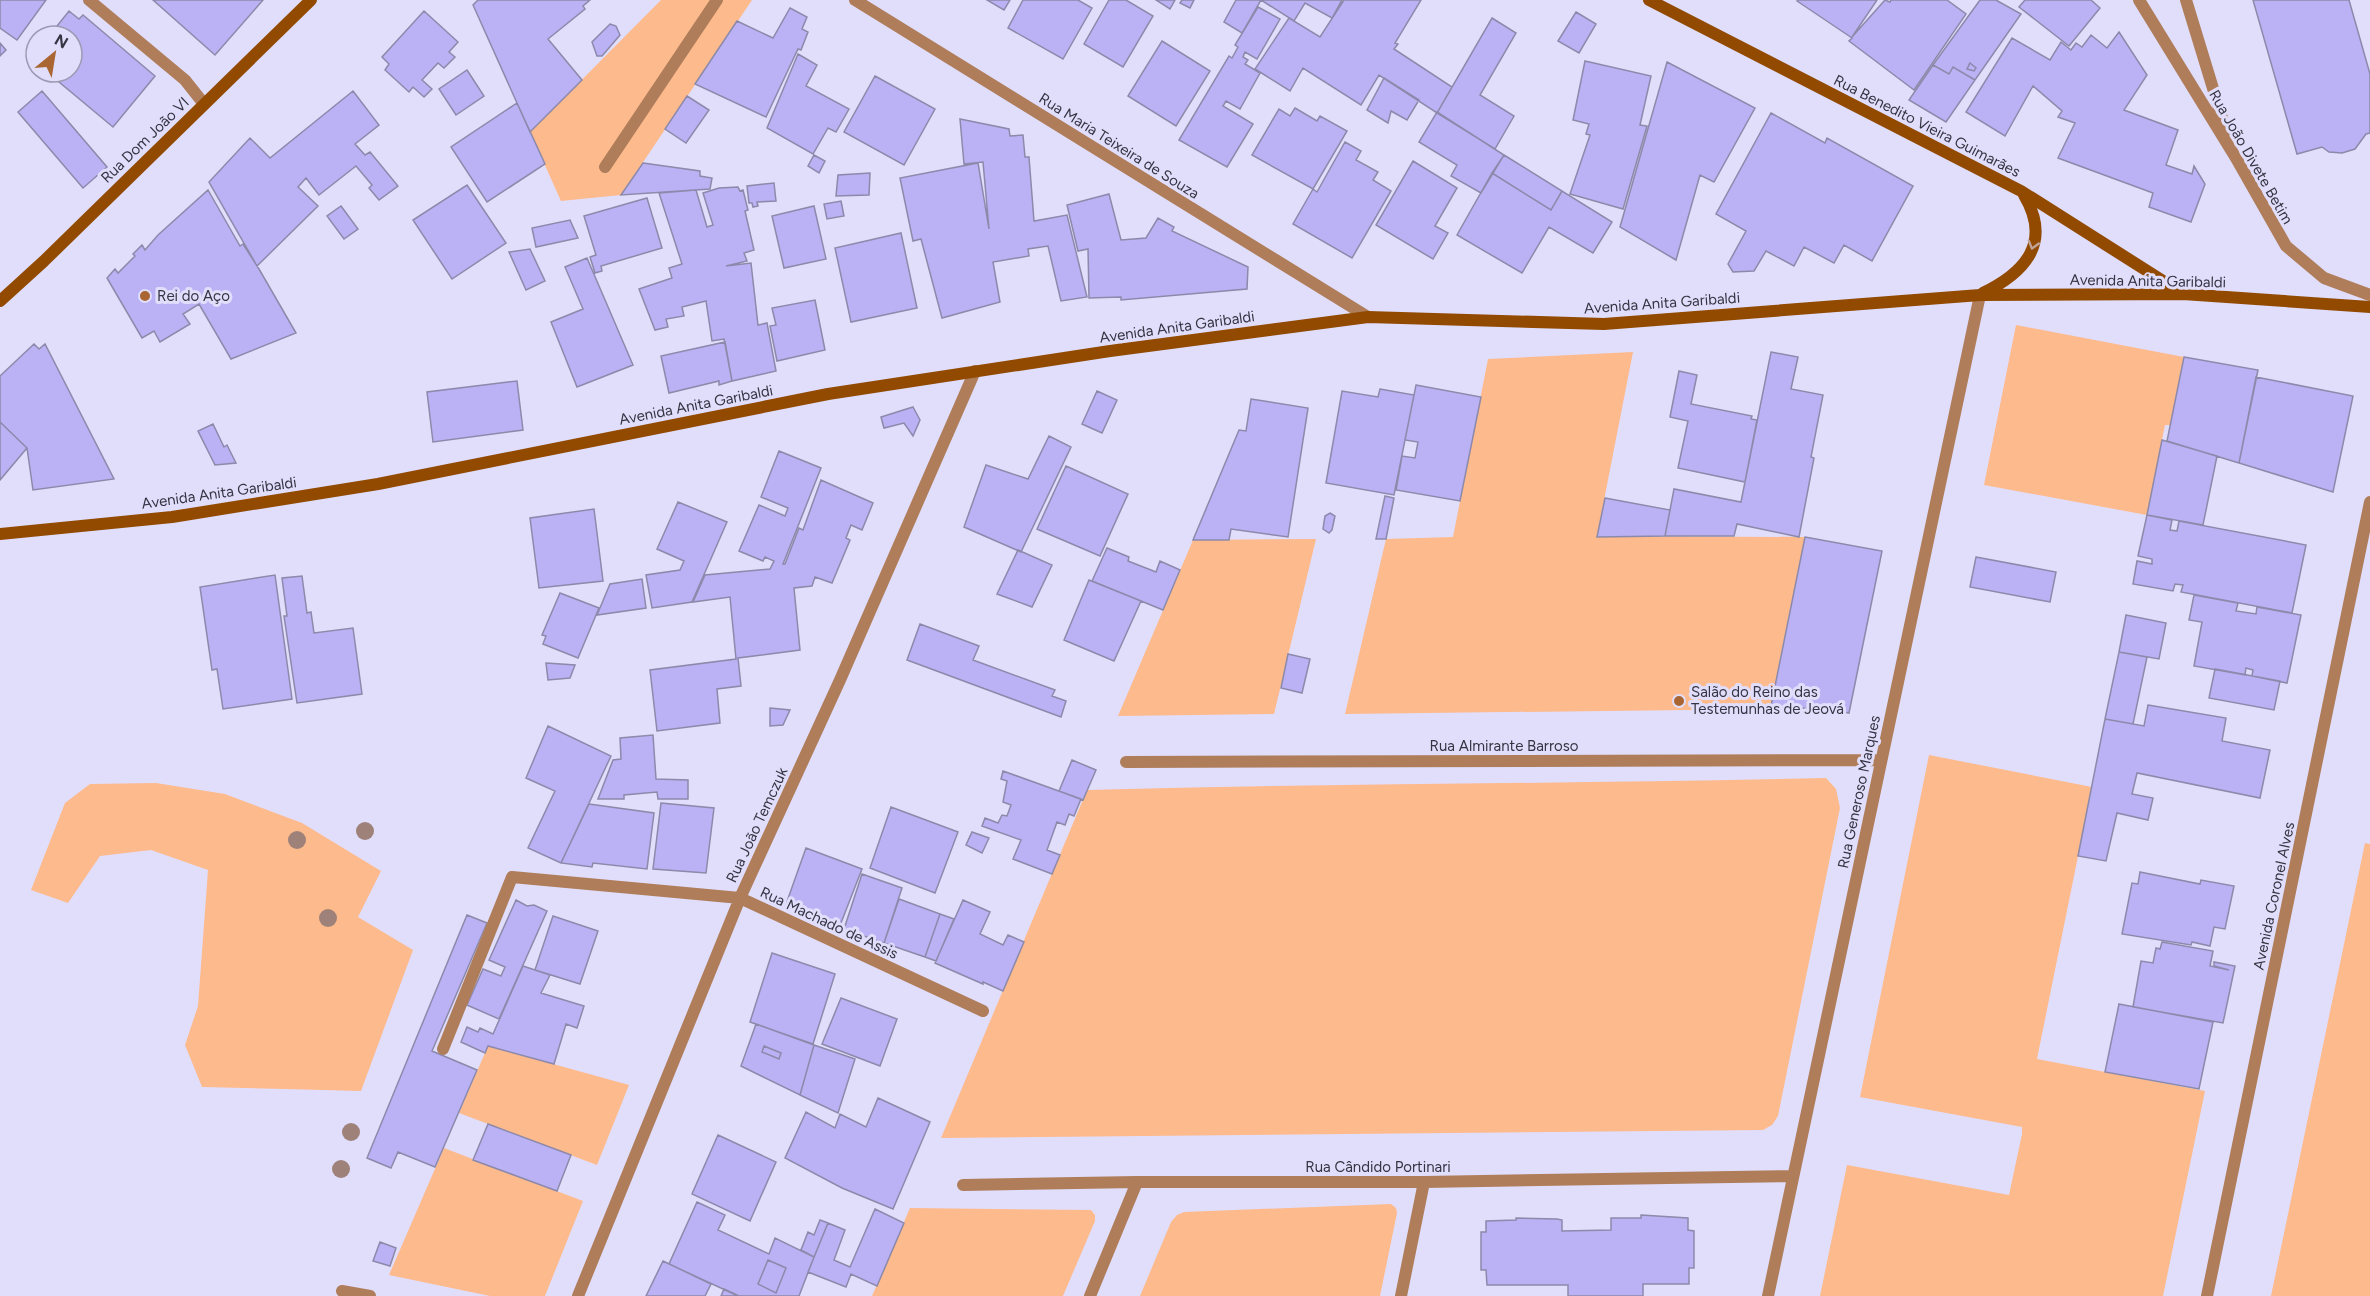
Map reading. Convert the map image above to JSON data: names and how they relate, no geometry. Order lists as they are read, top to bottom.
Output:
{
  "streets": {
    "street": [
      "Rua Benedito Vieira Guimarães",
      "Rua Dom João VI",
      "Rua Maria Teixeira de Souza",
      "Rua João Divete Betim",
      "Avenida Anita Garibaldi",
      "Rua Almirante Barroso",
      "Rua Generoso Marques",
      "Rua João Temczuk",
      "Avenida Coronel Alves",
      "Rua Machado de Assis",
      "Rua Cândido Portinari"
    ]
  },
  "crossings": [
    ["Rua Benedito Vieira Guimarães", "Avenida Anita Garibaldi"],
    ["Rua Maria Teixeira de Souza", "Avenida Anita Garibaldi"],
    ["Avenida Anita Garibaldi", "Rua Generoso Marques"],
    ["Avenida Anita Garibaldi", "Rua João Temczuk"],
    ["Rua Almirante Barroso", "Rua Generoso Marques"],
    ["Rua Generoso Marques", "Rua Cândido Portinari"],
    ["Rua João Temczuk", "Rua Machado de Assis"]
  ],
  "places": ["Rei do Aço", "Salão do Reino das Testemunhas de Jeová"],
  "north": "top right"
}
